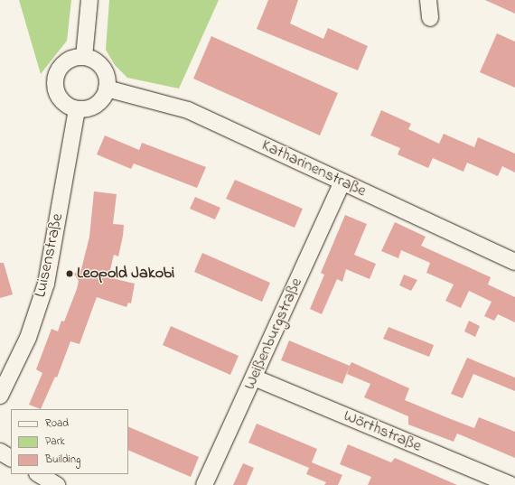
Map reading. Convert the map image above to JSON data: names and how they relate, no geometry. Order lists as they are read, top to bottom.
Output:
{
  "streets": {
    "street": [
      "Katharinenstraße",
      "Luisenstraße",
      "Weißenburgstraße",
      "Wörthstraße"
    ]
  },
  "crossings": [
    ["Katharinenstraße", "Luisenstraße"],
    ["Katharinenstraße", "Weißenburgstraße"],
    ["Weißenburgstraße", "Wörthstraße"]
  ],
  "places": ["Leopold Jakobi"],
  "legend": ["Road", "Park", "Building"]
}
